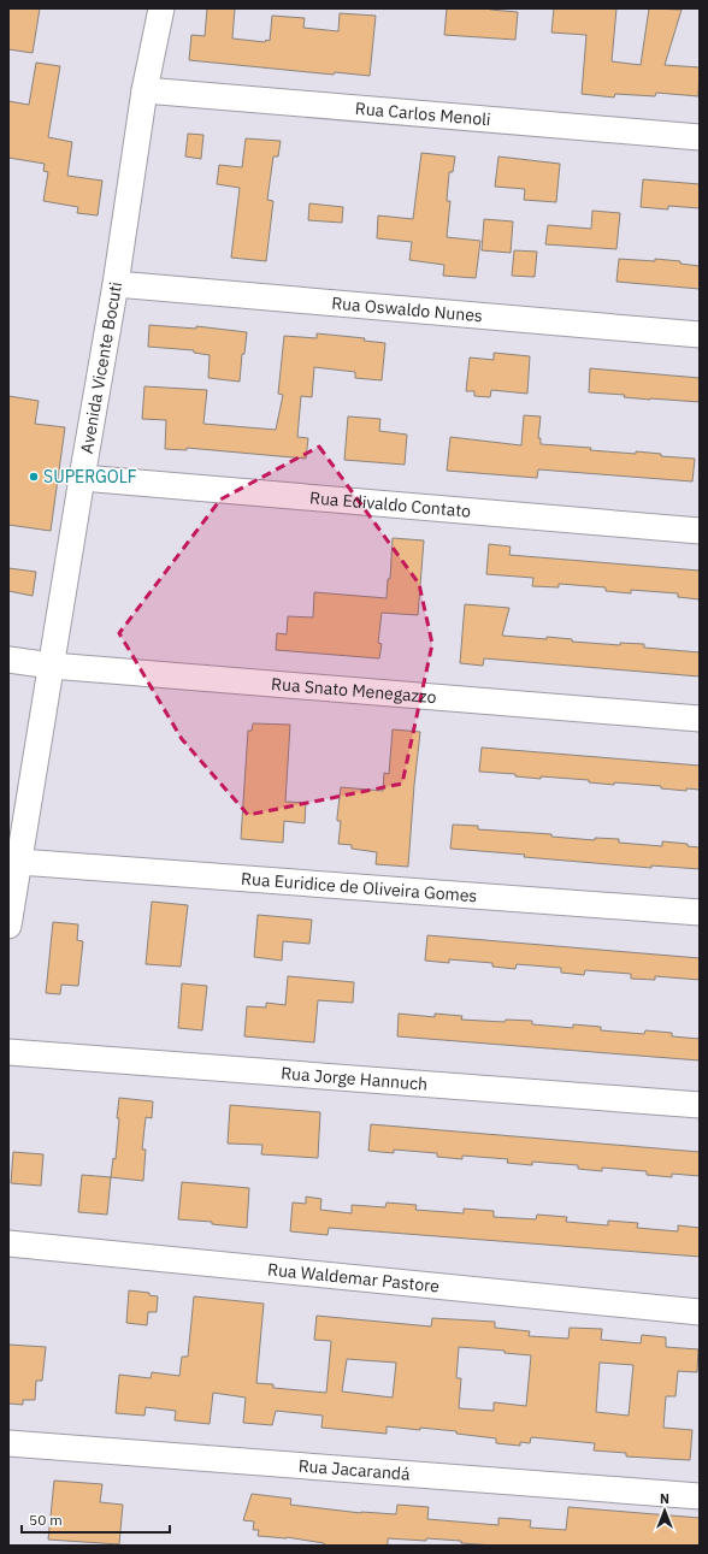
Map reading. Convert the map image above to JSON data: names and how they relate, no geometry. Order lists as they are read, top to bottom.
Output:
{
  "streets": {
    "street": [
      "Rua Carlos Menoli",
      "Rua Oswaldo Nunes",
      "Avenida Vicente Bocuti",
      "Rua Edivaldo Contato",
      "Rua Snato Menegazzo",
      "Rua Euridice de Oliveira Gomes",
      "Rua Jorge Hannuch",
      "Rua Waldemar Pastore",
      "Rua Jacarandá"
    ]
  },
  "crossings": [
    ["Rua Carlos Menoli", "Avenida Vicente Bocuti"],
    ["Rua Oswaldo Nunes", "Avenida Vicente Bocuti"],
    ["Avenida Vicente Bocuti", "Rua Edivaldo Contato"],
    ["Avenida Vicente Bocuti", "Rua Snato Menegazzo"],
    ["Avenida Vicente Bocuti", "Rua Euridice de Oliveira Gomes"]
  ],
  "places": ["SUPERGOLF"],
  "scale_bar": "50 m",
  "north": "top"
}
